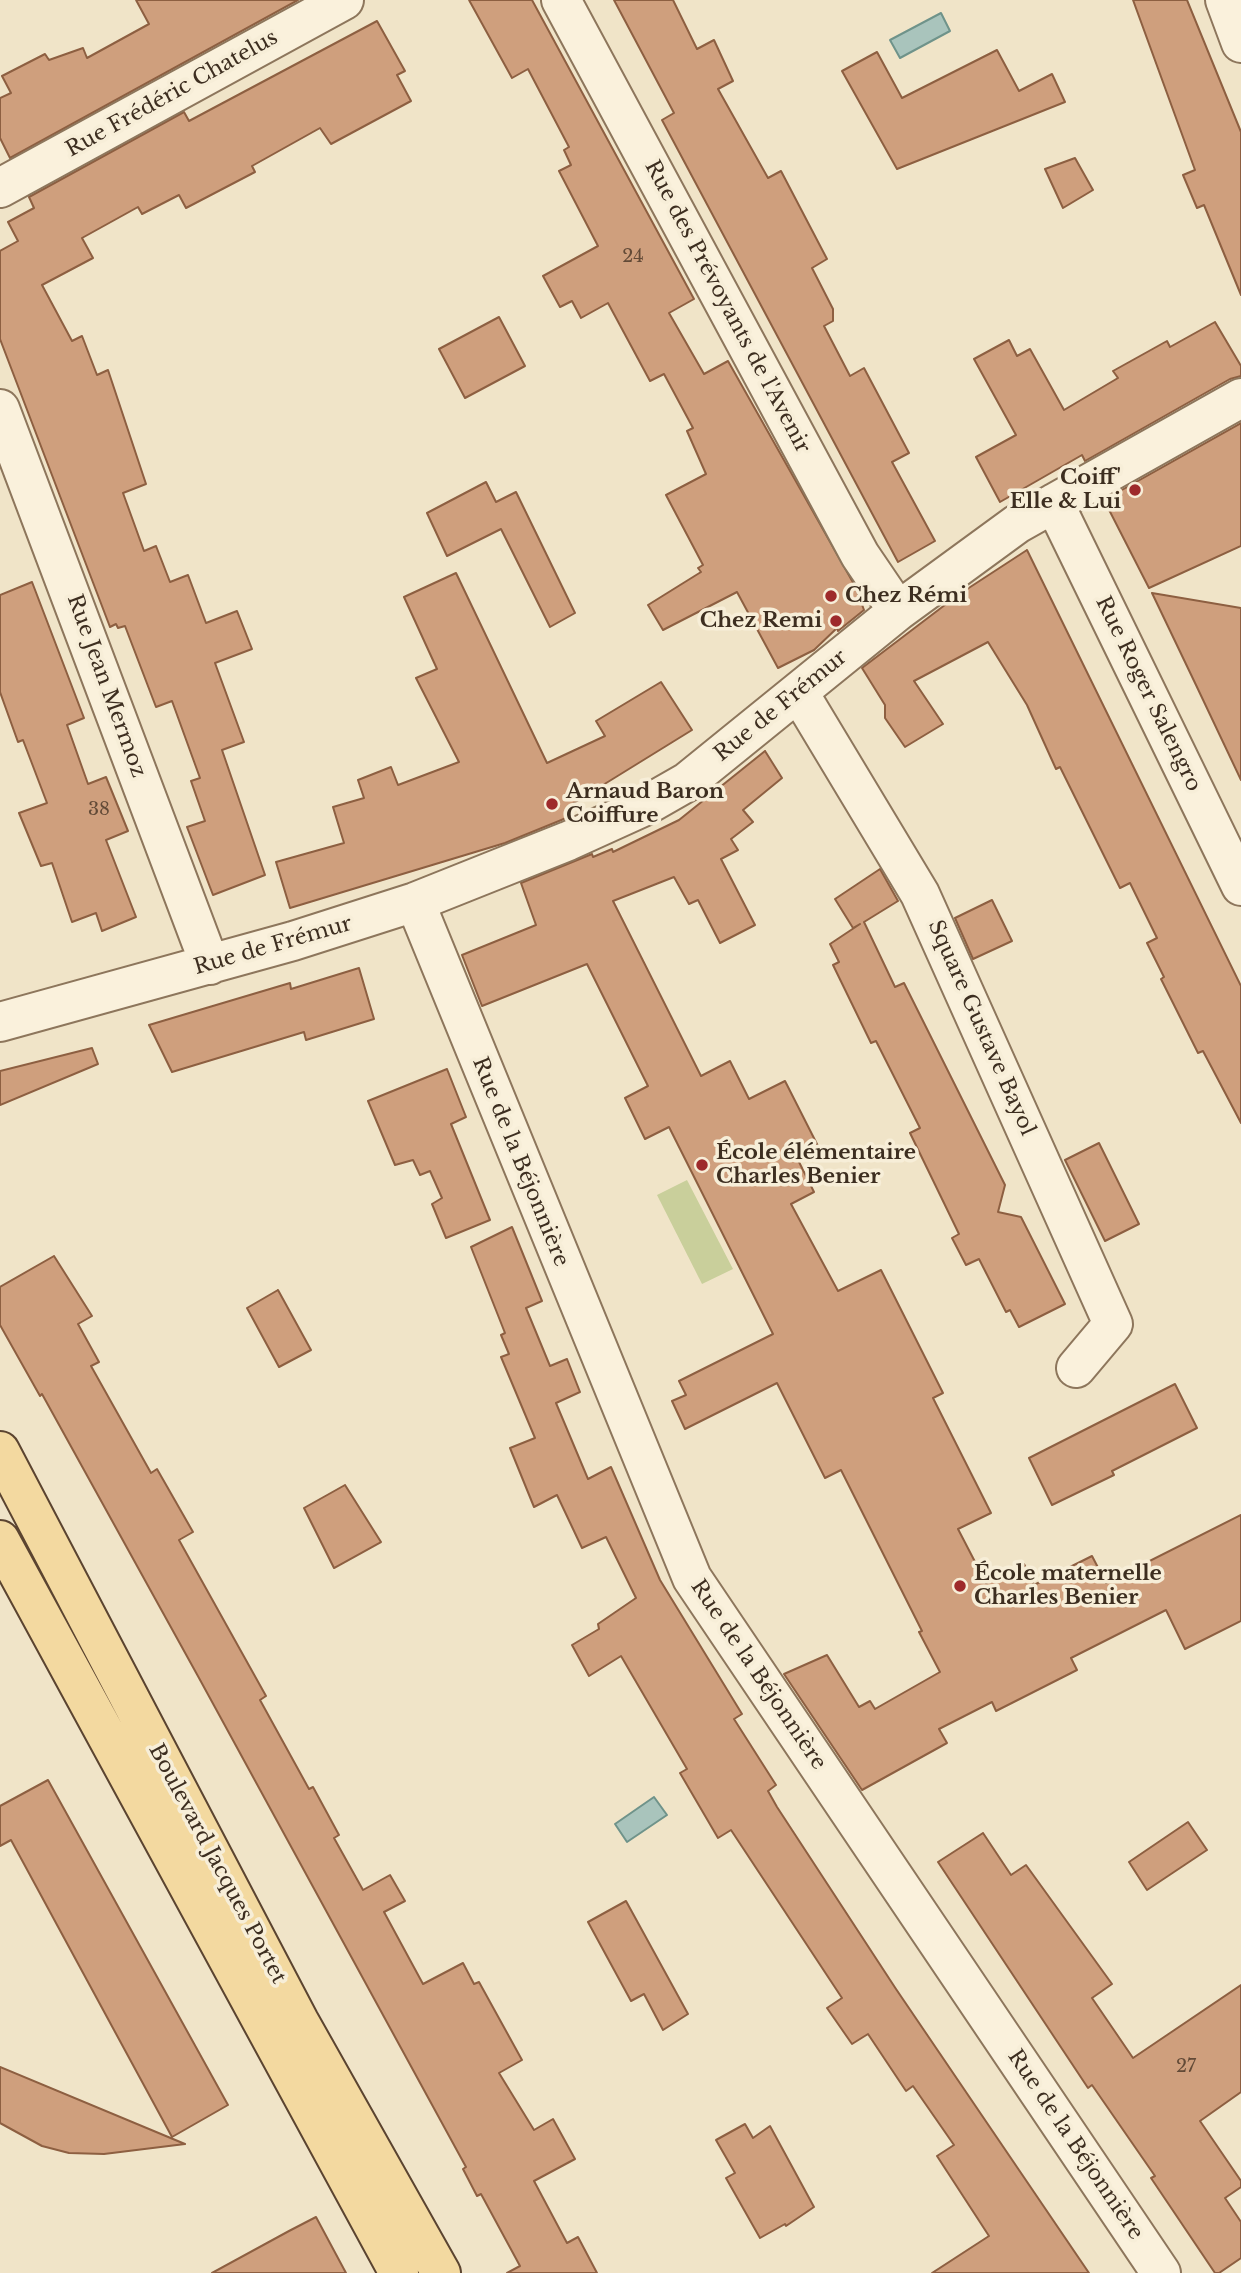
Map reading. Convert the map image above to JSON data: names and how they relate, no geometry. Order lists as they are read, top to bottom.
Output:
{
  "streets": {
    "main road": ["Boulevard Jacques Portet"],
    "street": [
      "Rue Frédéric Chatelus",
      "Rue des Prévoyants de l'Avenir",
      "Rue Jean Mermoz",
      "Rue Roger Salengro",
      "Rue de Frémur",
      "Square Gustave Bayol",
      "Rue de la Béjonnière"
    ]
  },
  "crossings": [
    ["Rue des Prévoyants de l'Avenir", "Rue de Frémur"],
    ["Rue Jean Mermoz", "Rue de Frémur"],
    ["Rue Roger Salengro", "Rue de Frémur"],
    ["Rue de Frémur", "Square Gustave Bayol"],
    ["Rue de Frémur", "Rue de la Béjonnière"]
  ],
  "places": [
    "Coiff' Elle & Lui",
    "Chez Rémi",
    "Chez Remi",
    "Arnaud Baron Coiffure",
    "École élémentaire Charles Benier",
    "École maternelle Charles Benier"
  ],
  "house_numbers": ["24", "38", "27"]
}
